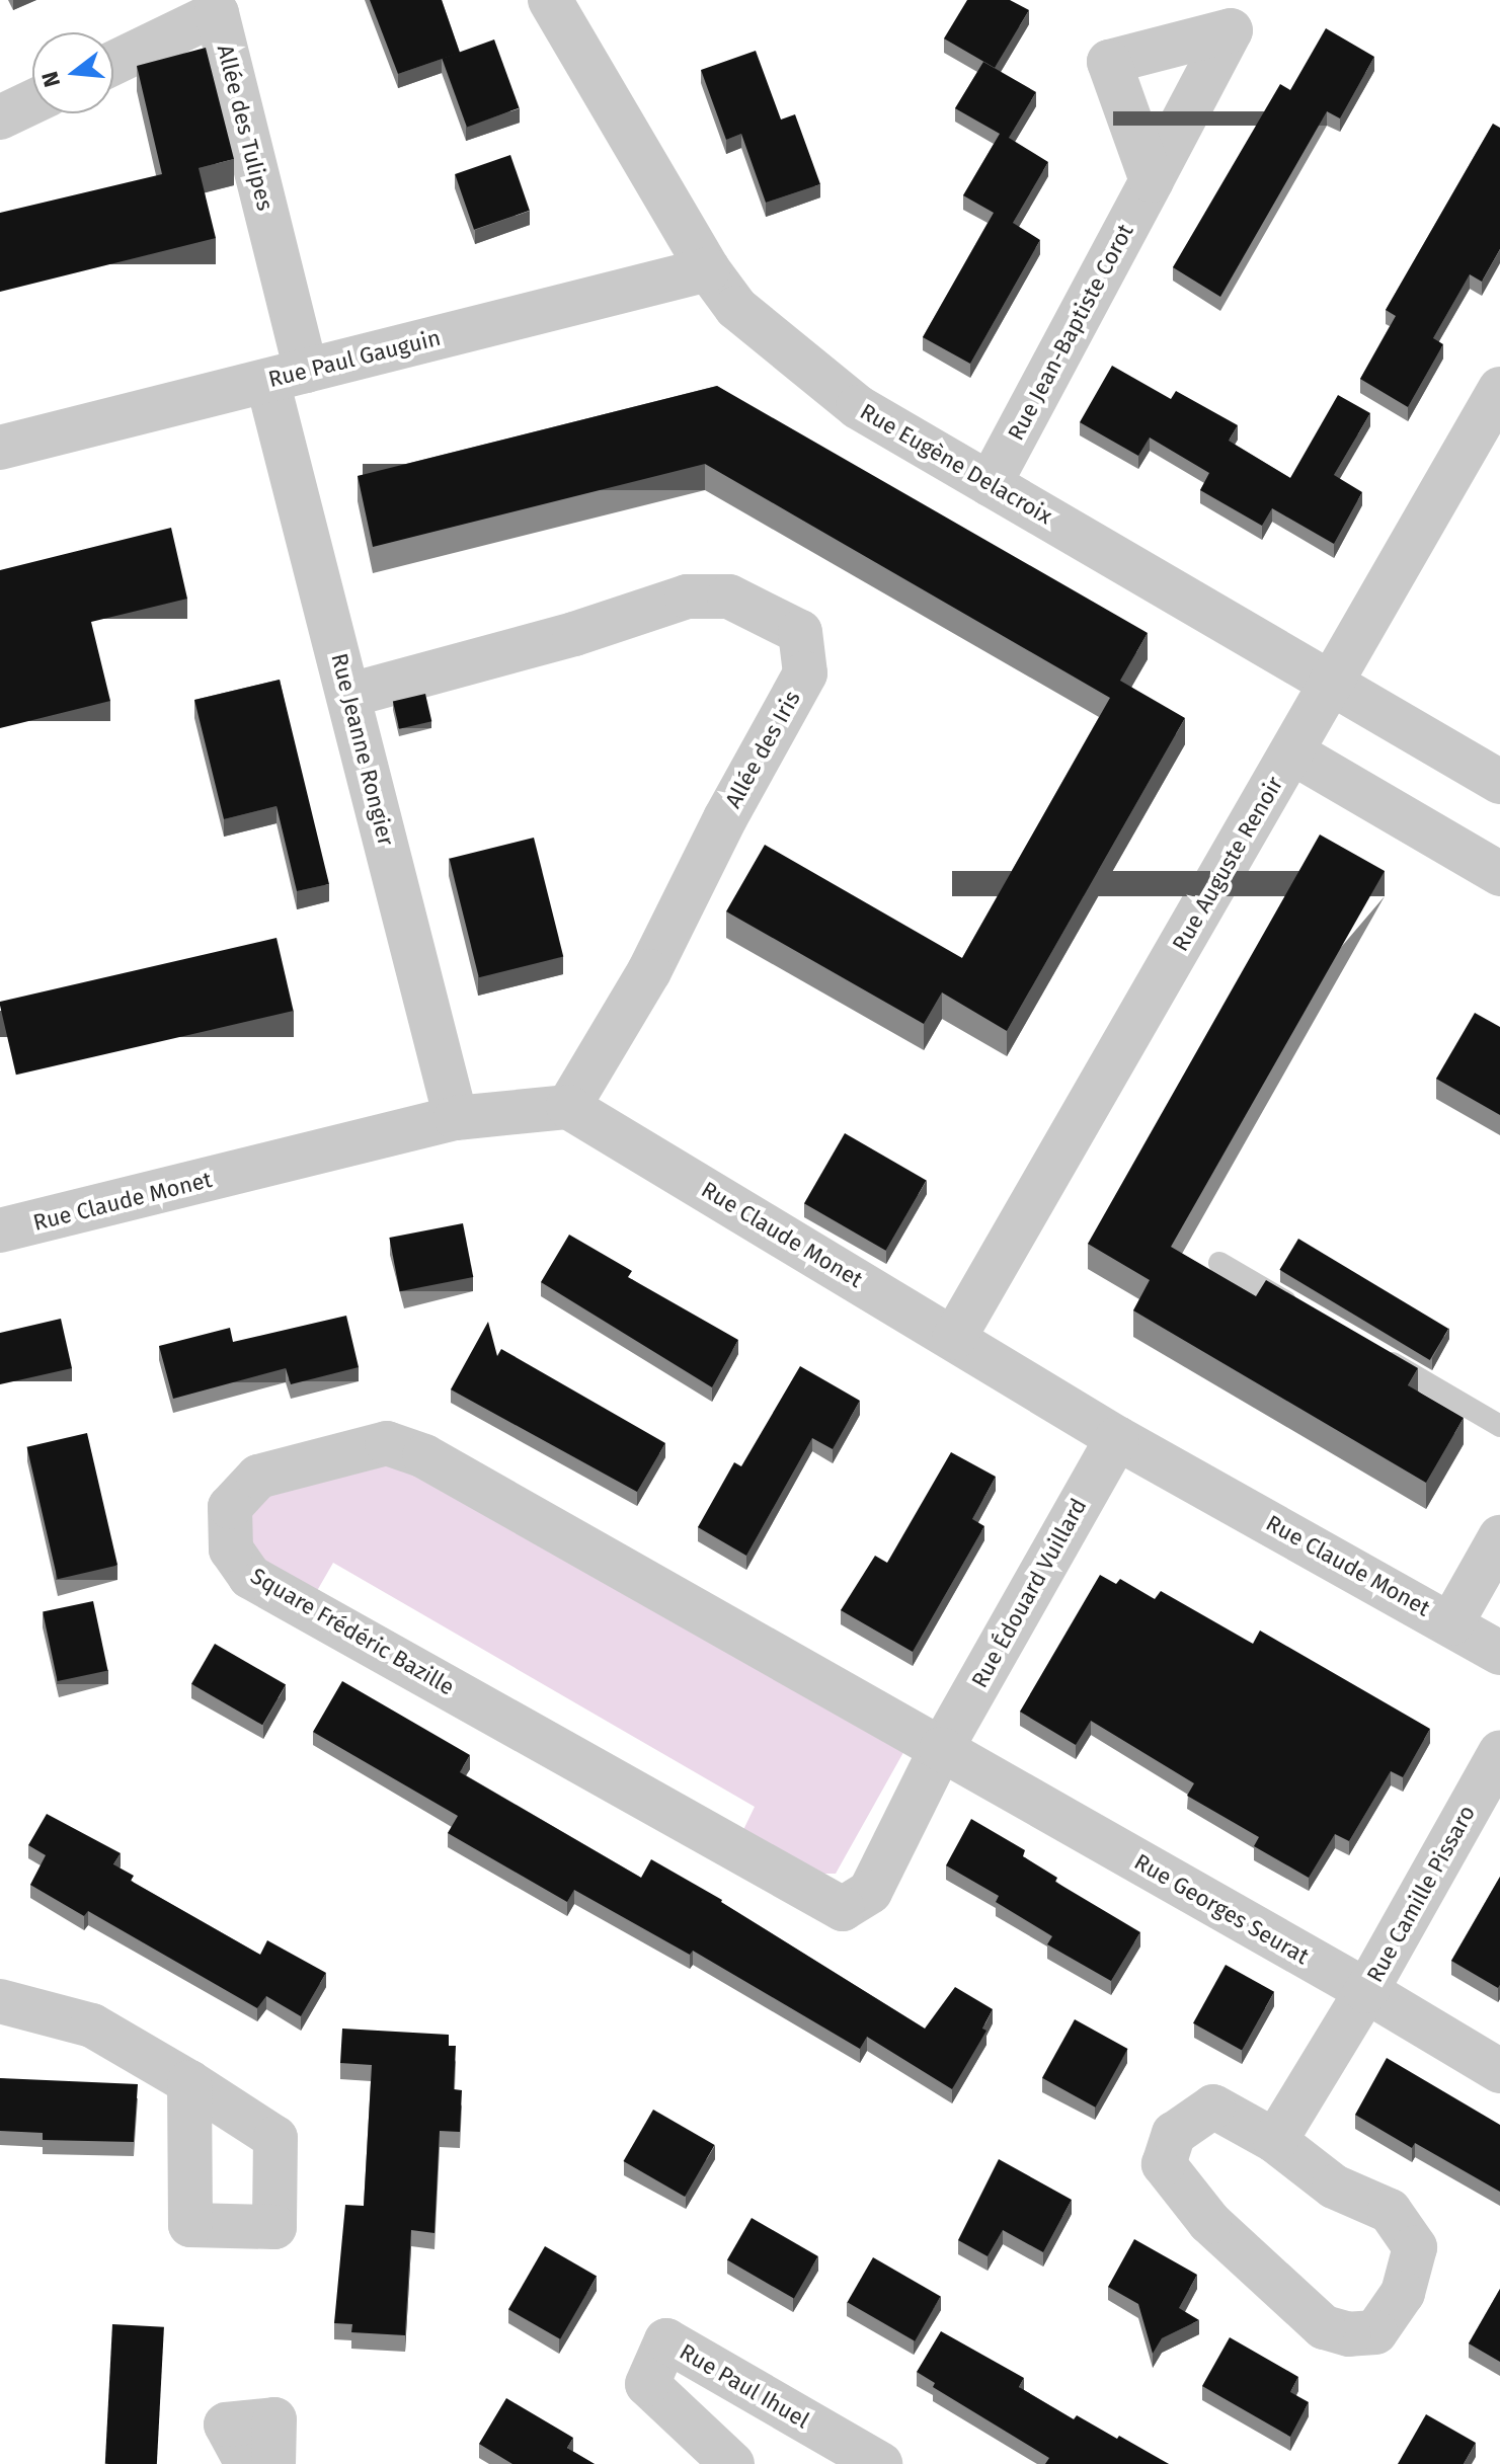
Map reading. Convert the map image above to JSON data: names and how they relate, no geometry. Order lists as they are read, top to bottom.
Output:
{
  "streets": {
    "street": [
      "Allée des Tulipes",
      "Rue Jean-Baptiste Corot",
      "Rue Paul Gauguin",
      "Rue Eugène Delacroix",
      "Rue Jeanne Rongier",
      "Allée des Iris",
      "Rue Auguste Renoir",
      "Rue Claude Monet",
      "Rue Édouard Vuillard",
      "Square Frédéric Bazille",
      "Rue Camille Pissaro",
      "Rue Georges Seurat",
      "Rue Paul Ihuel"
    ]
  },
  "crossings": [
    ["Allée des Tulipes", "Rue Paul Gauguin"],
    ["Allée des Tulipes", "Rue Jeanne Rongier"],
    ["Rue Jean-Baptiste Corot", "Rue Eugène Delacroix"],
    ["Rue Paul Gauguin", "Rue Eugène Delacroix"],
    ["Rue Paul Gauguin", "Rue Jeanne Rongier"],
    ["Rue Eugène Delacroix", "Rue Auguste Renoir"],
    ["Rue Jeanne Rongier", "Allée des Iris"],
    ["Rue Jeanne Rongier", "Rue Claude Monet"],
    ["Allée des Iris", "Rue Claude Monet"],
    ["Rue Auguste Renoir", "Rue Claude Monet"],
    ["Rue Claude Monet", "Rue Édouard Vuillard"],
    ["Rue Édouard Vuillard", "Square Frédéric Bazille"],
    ["Rue Édouard Vuillard", "Rue Georges Seurat"],
    ["Square Frédéric Bazille", "Rue Georges Seurat"],
    ["Rue Camille Pissaro", "Rue Georges Seurat"]
  ],
  "north": "left"
}
